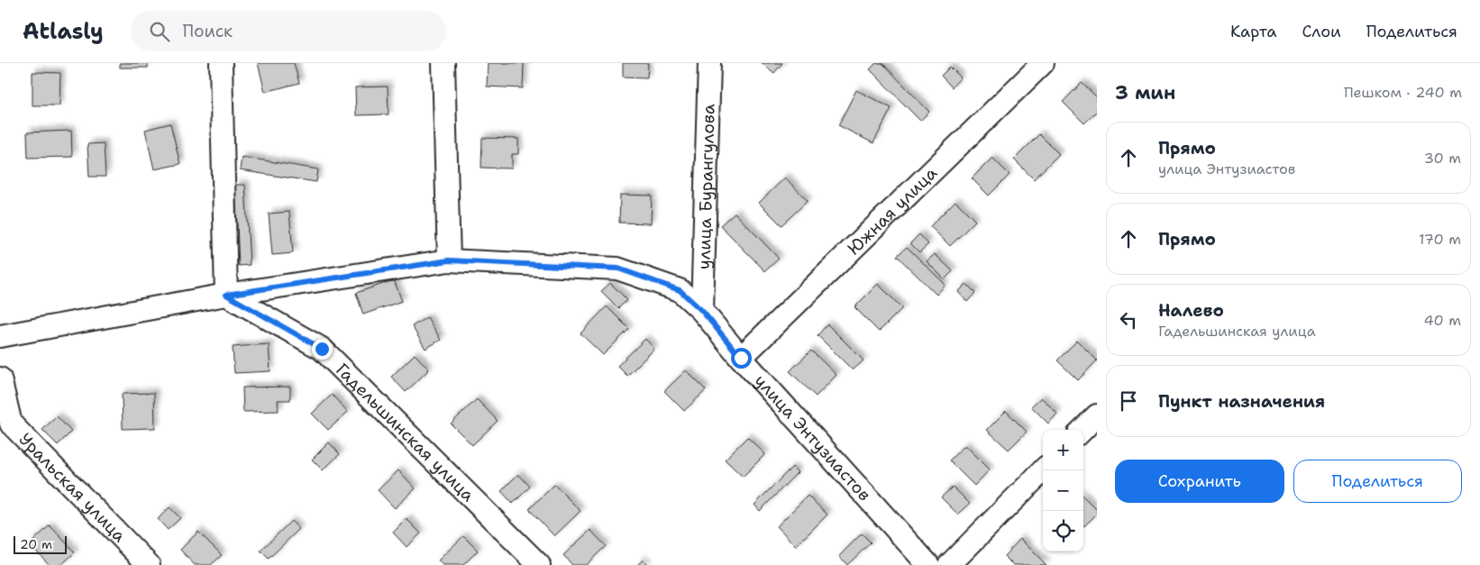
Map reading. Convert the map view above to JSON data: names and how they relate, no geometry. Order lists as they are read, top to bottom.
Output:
{
  "streets": {
    "street": [
      "улица Бурангулова",
      "Южная улица",
      "Гадельшинская улица",
      "улица Энтузиастов",
      "Уральская улица"
    ]
  },
  "crossings": [
    ["улица Бурангулова", "улица Энтузиастов"],
    ["Южная улица", "улица Энтузиастов"]
  ],
  "scale_bar": "20 m",
  "page": {
    "header": "Atlasly",
    "search": "Поиск",
    "nav": ["Карта", "Слои", "Поделиться"],
    "heading": ["3 мин", "Пешком · 240 m"],
    "list": [
      ["Прямо", "улица Энтузиастов", "30 m"],
      ["Прямо", "170 m"],
      ["Налево", "Гадельшинская улица", "40 m"],
      "Пункт назначения"
    ],
    "map_buttons": ["+", "−"],
    "buttons": ["Сохранить", "Поделиться"],
    "scale": "20 m"
  }
}
